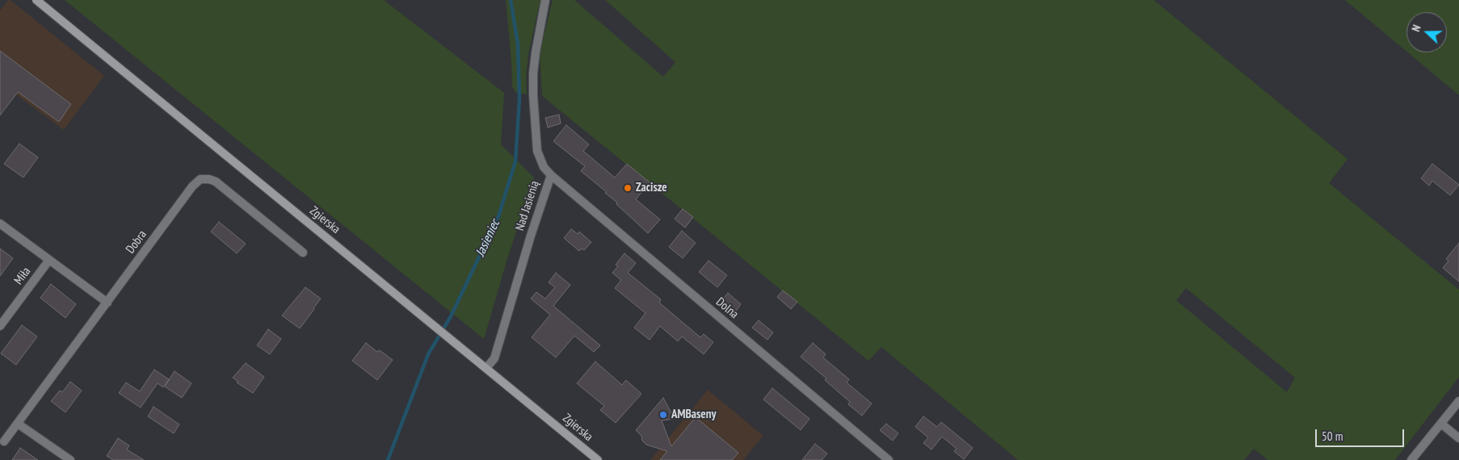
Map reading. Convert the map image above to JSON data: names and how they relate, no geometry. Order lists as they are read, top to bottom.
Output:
{
  "streets": {
    "main road": ["Zgierska"],
    "street": [
      "Nad Jasienią",
      "Dobra",
      "Miła",
      "Dolna"
    ]
  },
  "crossings": [
    ["Nad Jasienią", "Zgierska"],
    ["Nad Jasienią", "Dolna"]
  ],
  "water": ["Jasieniec"],
  "places": ["Zacisze", "AMBaseny"],
  "scale_bar": "50 m",
  "north": "left"
}
